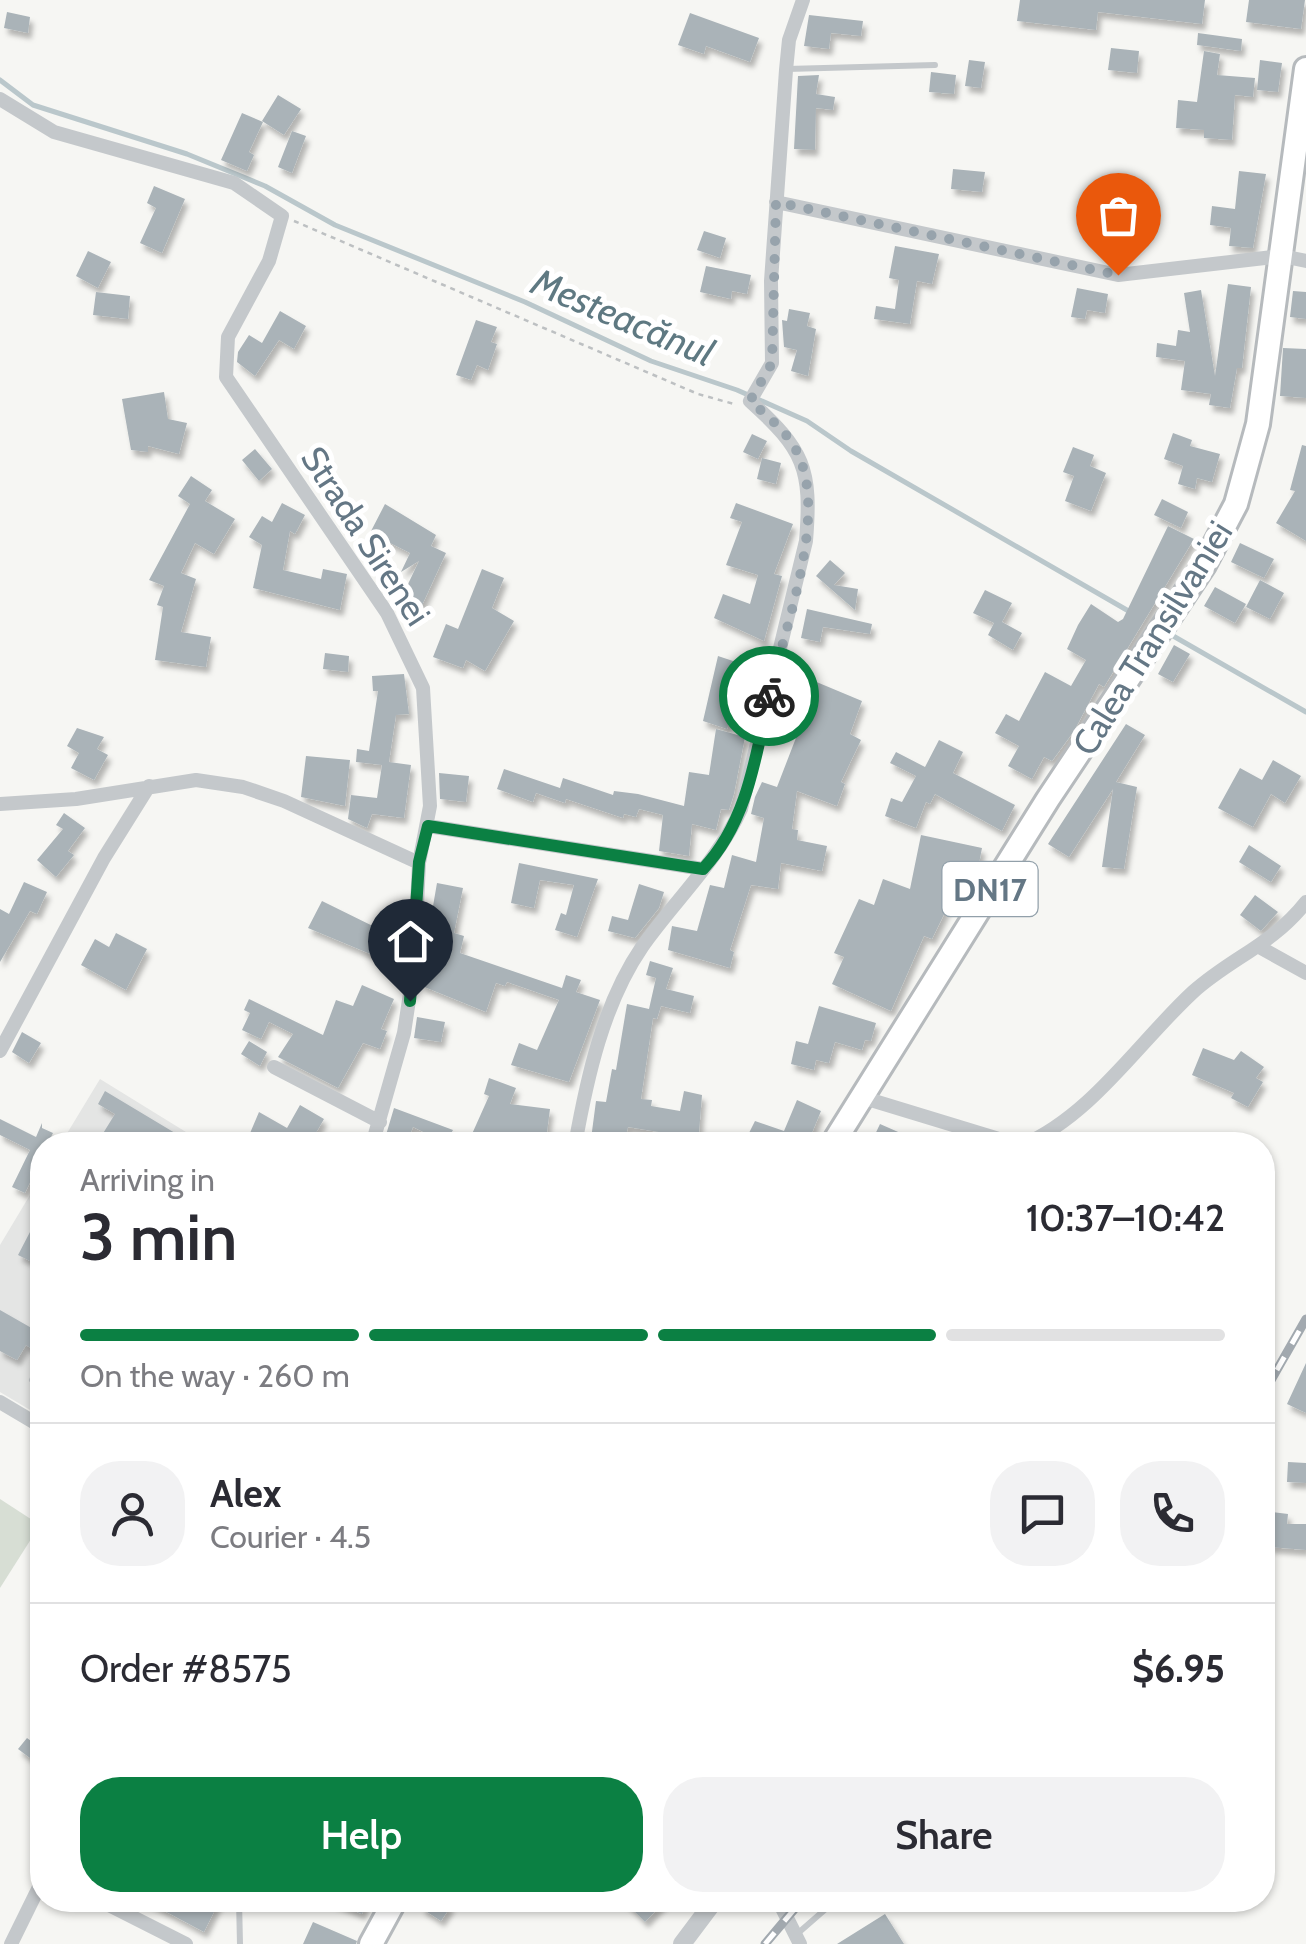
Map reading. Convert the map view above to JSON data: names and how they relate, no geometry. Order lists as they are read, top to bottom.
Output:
{
  "streets": {
    "highway": ["Calea Transilvaniei", "DN17"],
    "street": ["Strada Sirenei"]
  },
  "water": ["Mesteacănul"],
  "page": {
    "heading": ["3 min", "Arriving in", "10:37–10:42"],
    "panel": [
      "Alex",
      "Courier · 4.5",
      "Order #8575",
      "$6.95"
    ],
    "bar": "On the way · 260 m",
    "buttons": ["Help", "Share"]
  }
}
